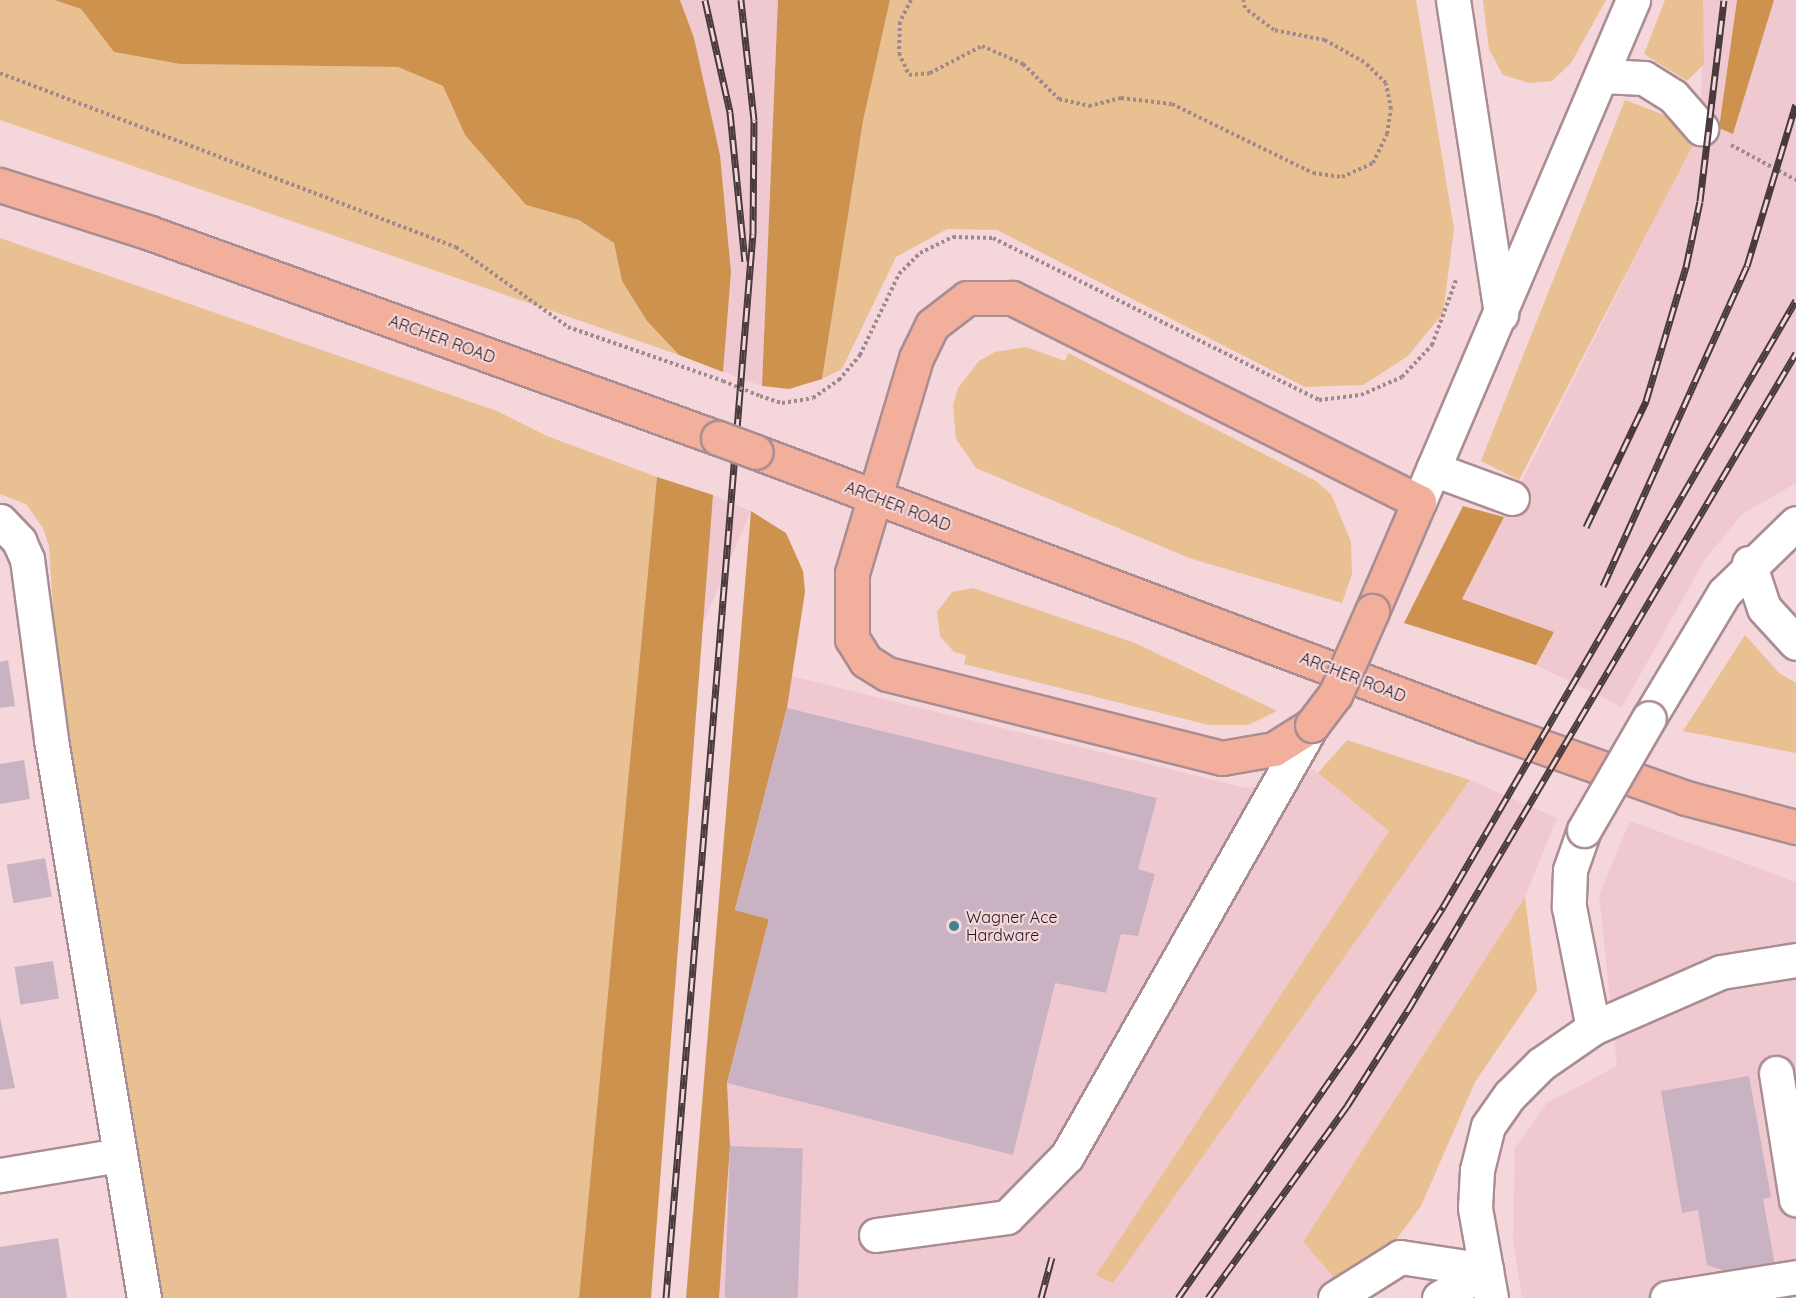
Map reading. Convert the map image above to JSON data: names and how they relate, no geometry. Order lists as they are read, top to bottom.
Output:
{
  "streets": {
    "main road": ["ARCHER ROAD"]
  },
  "places": ["Wagner Ace Hardware"]
}
